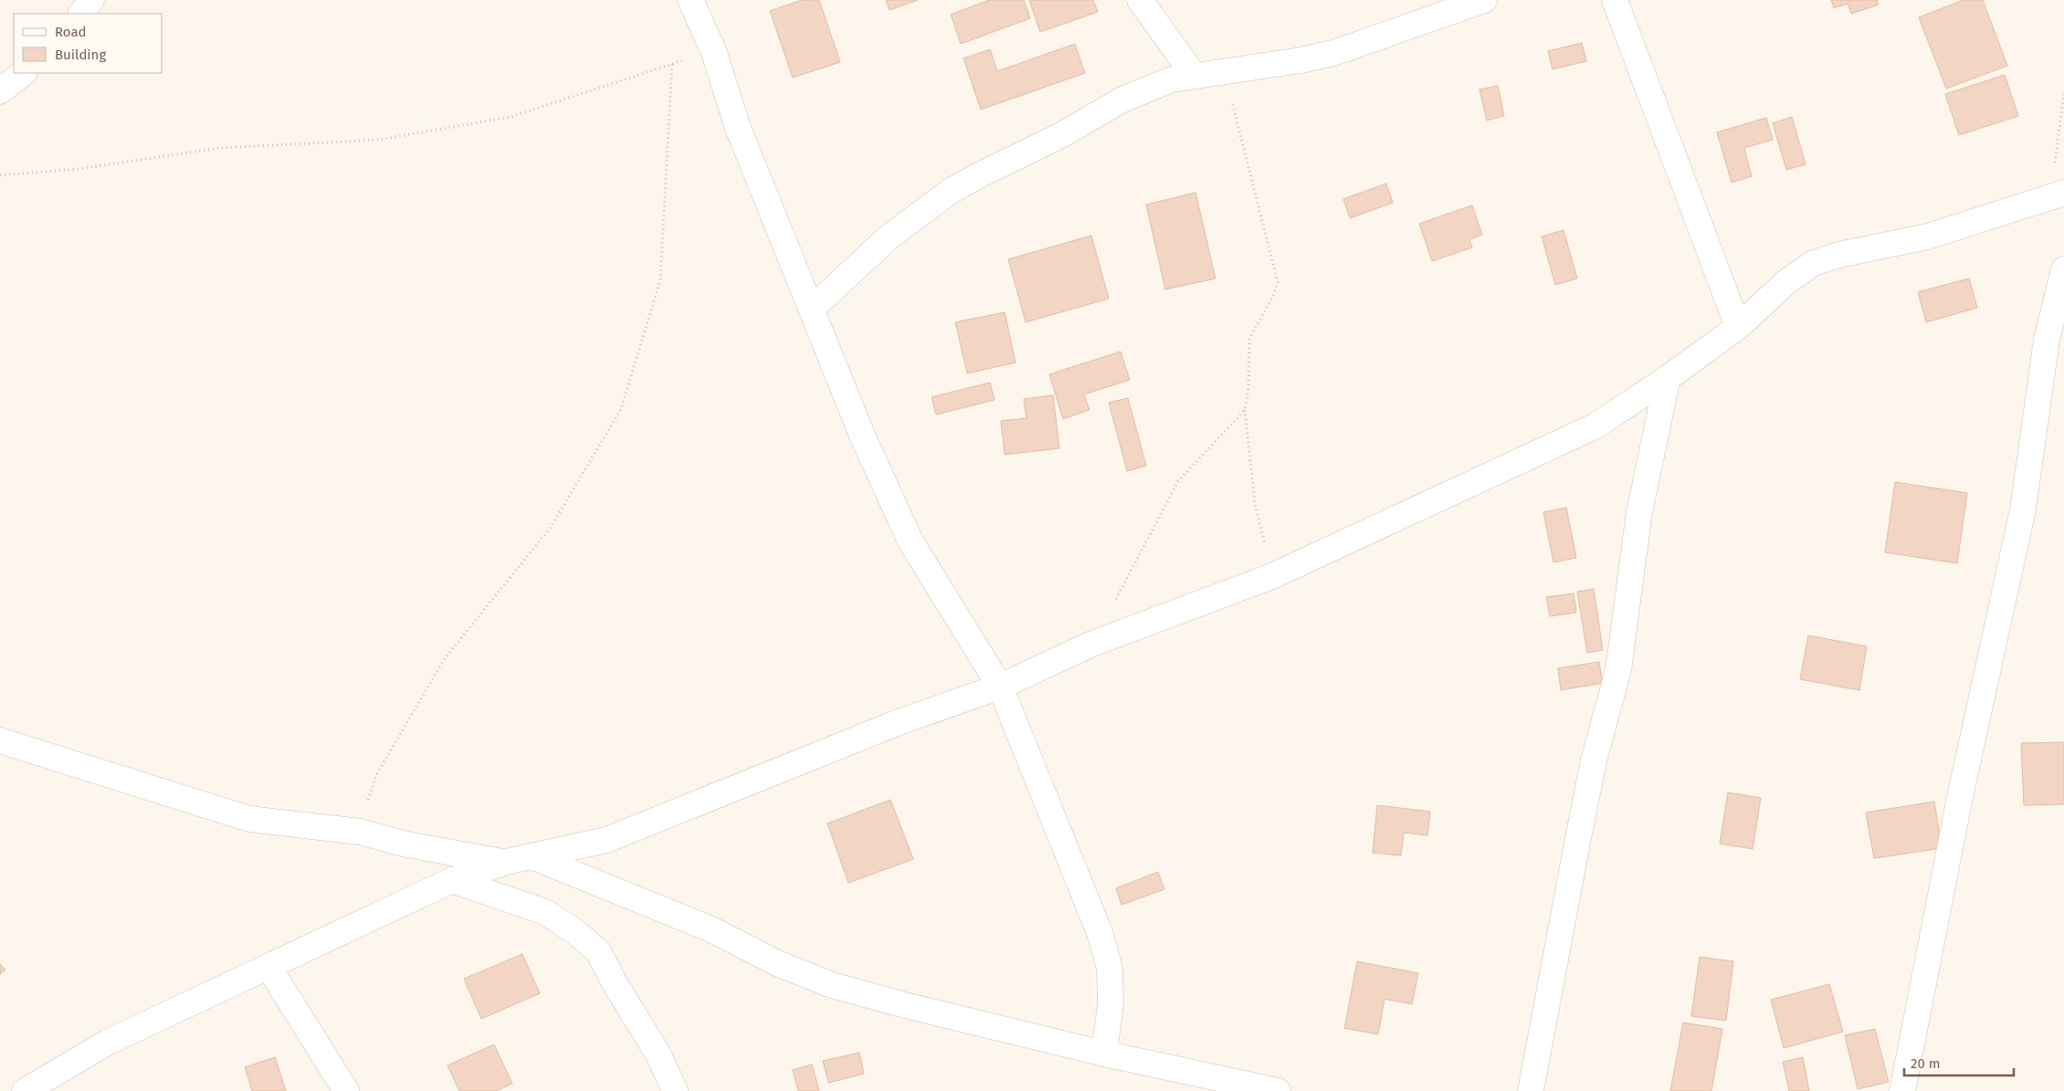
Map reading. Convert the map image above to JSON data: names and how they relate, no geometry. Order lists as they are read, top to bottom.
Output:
{
  "legend": ["Road", "Building"],
  "scale_bar": "20 m"
}
